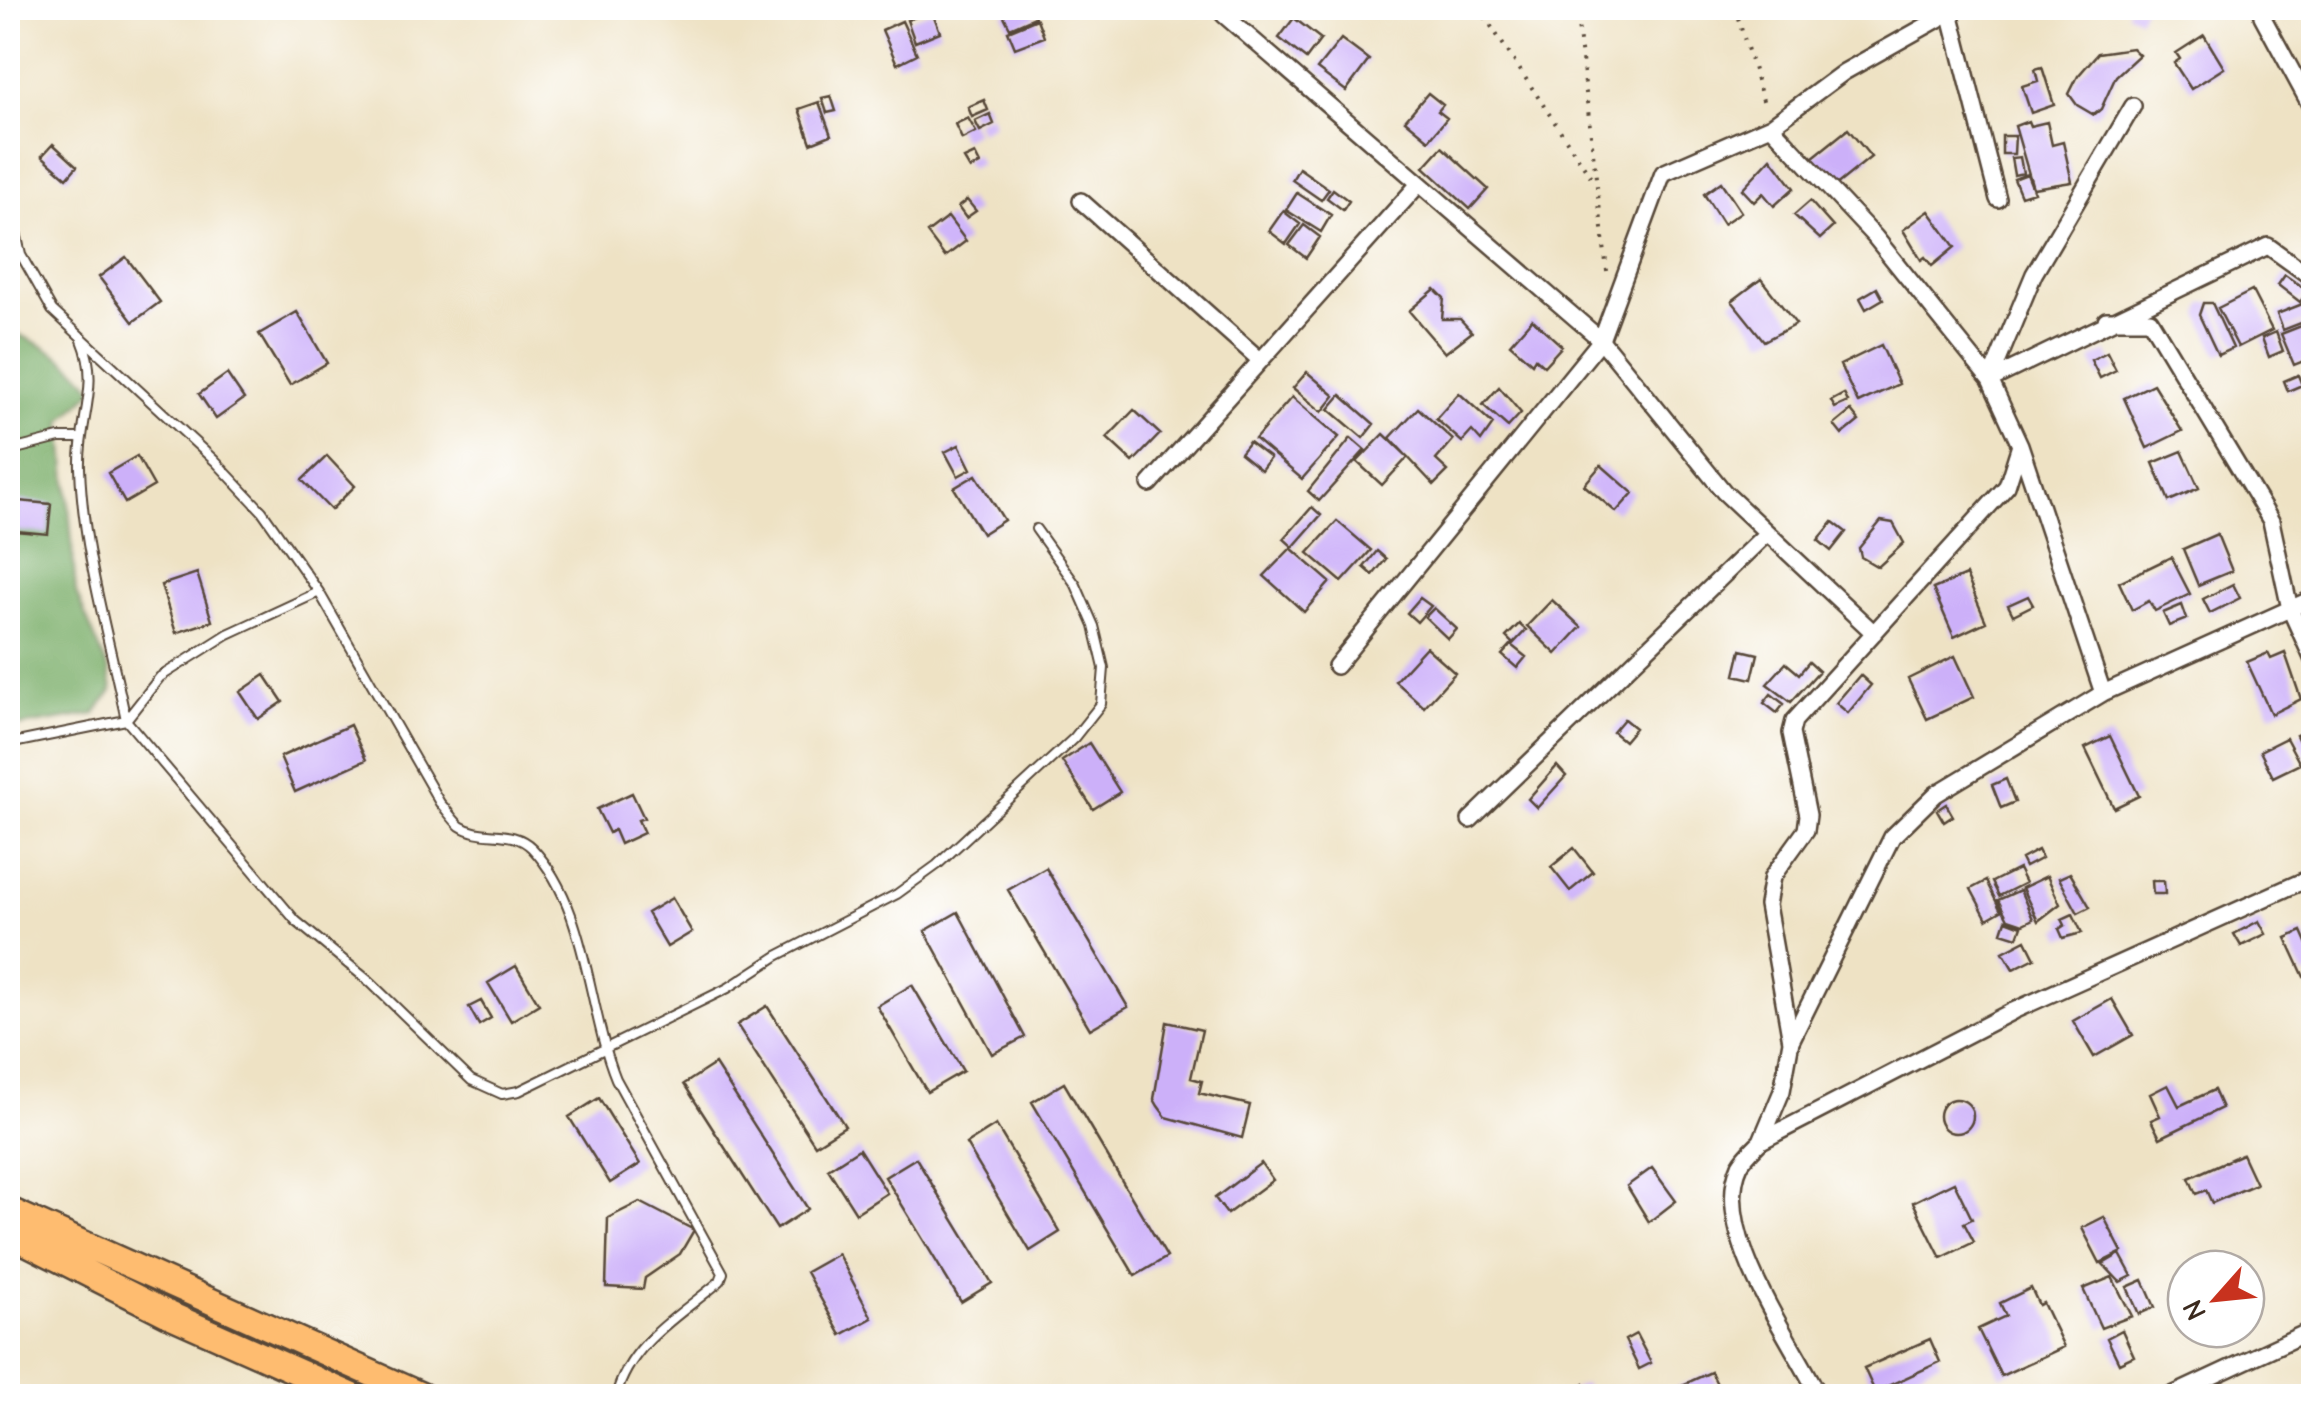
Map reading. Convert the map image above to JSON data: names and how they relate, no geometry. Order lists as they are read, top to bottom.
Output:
{
  "north": "bottom left"
}
